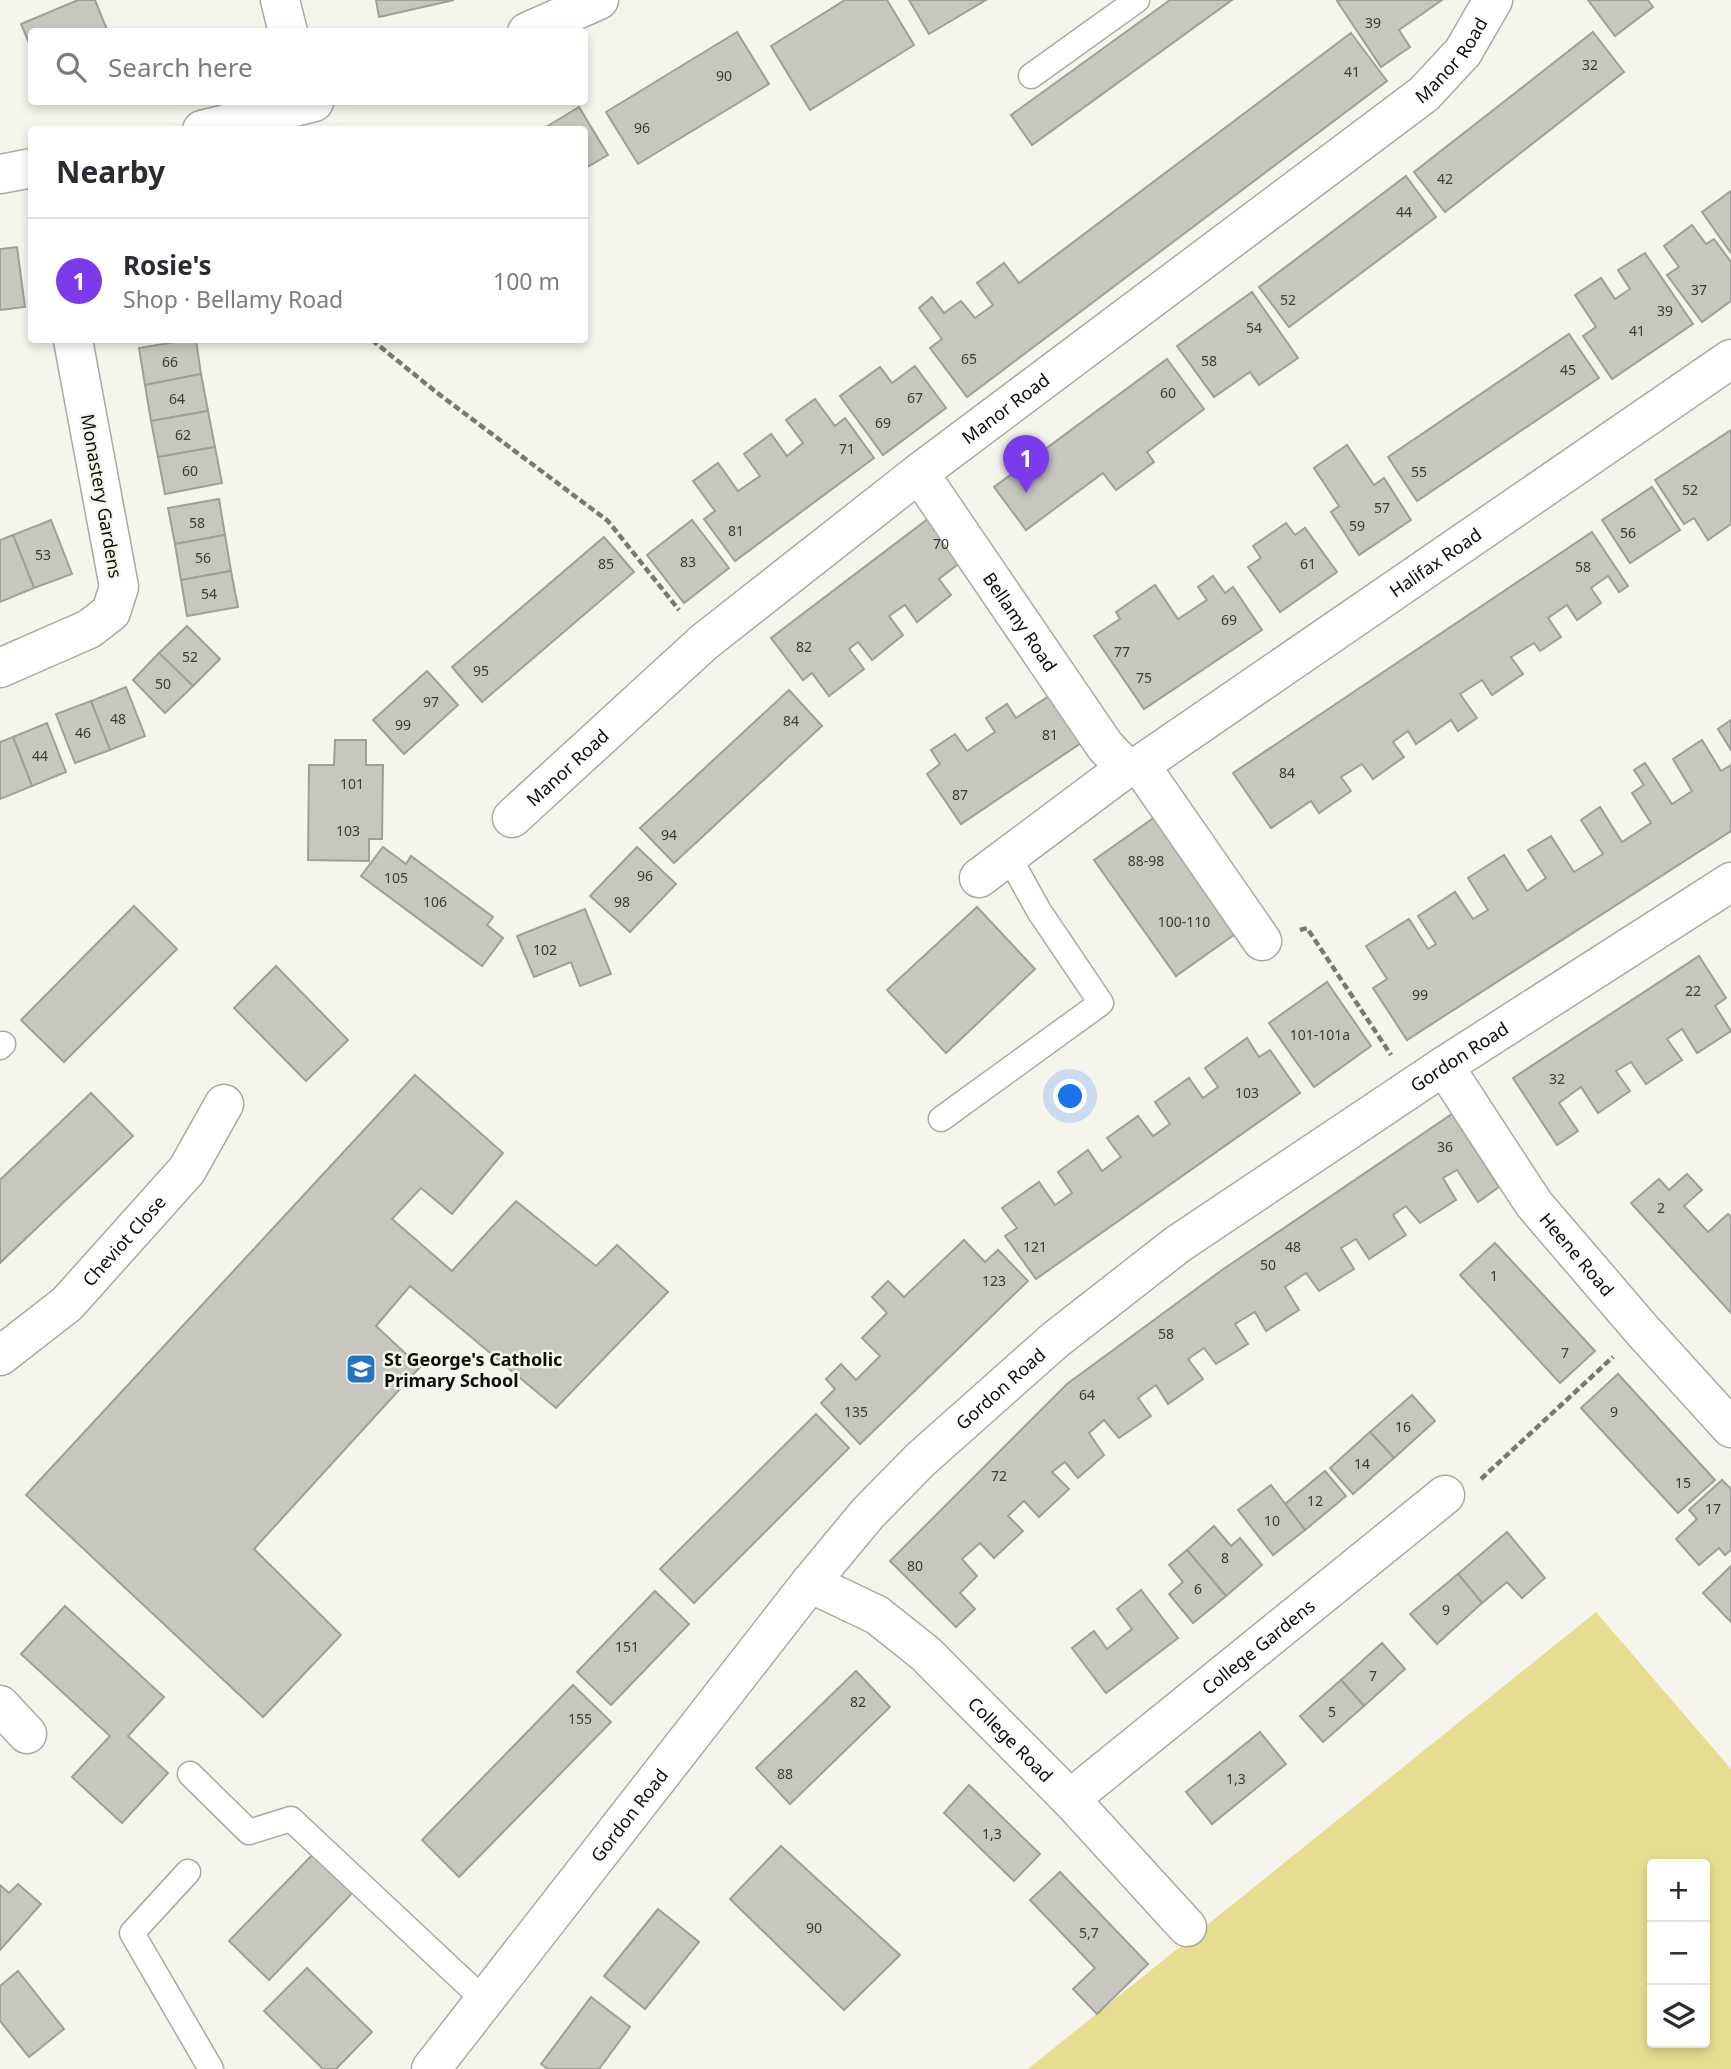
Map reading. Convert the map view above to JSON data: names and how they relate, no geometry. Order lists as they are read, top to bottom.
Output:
{
  "streets": {
    "street": [
      "Manor Road",
      "Monastery Gardens",
      "Halifax Road",
      "Bellamy Road",
      "Gordon Road",
      "Cheviot Close",
      "Heene Road",
      "College Gardens",
      "College Road"
    ]
  },
  "crossings": [
    ["Manor Road", "Bellamy Road"],
    ["Halifax Road", "Bellamy Road"],
    ["Gordon Road", "Heene Road"],
    ["Gordon Road", "College Road"],
    ["College Gardens", "College Road"]
  ],
  "places": {
    "school or university": ["St George's Catholic Primary School"]
  },
  "house_numbers": [
    "39",
    "32",
    "41",
    "90",
    "96",
    "42",
    "44",
    "37",
    "52",
    "39",
    "54",
    "41",
    "65",
    "58",
    "66",
    "45",
    "60",
    "67",
    "64",
    "69",
    "62",
    "71",
    "60",
    "55",
    "52",
    "57",
    "58",
    "59",
    "81",
    "56",
    "70",
    "53",
    "56",
    "83",
    "85",
    "61",
    "58",
    "54",
    "69",
    "82",
    "77",
    "52",
    "95",
    "75",
    "50",
    "97",
    "48",
    "84",
    "99",
    "46",
    "81",
    "44",
    "84",
    "101",
    "87",
    "103",
    "94",
    "88-98",
    "96",
    "105",
    "106",
    "98",
    "100-110",
    "102",
    "22",
    "99",
    "101-101a",
    "32",
    "103",
    "36",
    "2",
    "121",
    "48",
    "50",
    "1",
    "123",
    "58",
    "7",
    "64",
    "135",
    "9",
    "16",
    "14",
    "72",
    "15",
    "12",
    "17",
    "10",
    "8",
    "80",
    "6",
    "9",
    "151",
    "7",
    "82",
    "5",
    "155",
    "88",
    "1,3",
    "1,3",
    "90",
    "5,7"
  ],
  "page": {
    "search": "Search here",
    "heading": "Nearby",
    "list": [
      {
        "mark": "1",
        "name": "Rosie's",
        "note": "Shop · Bellamy Road",
        "value": "100 m"
      }
    ],
    "pins": "1",
    "map_buttons": ["+", "−"]
  }
}
